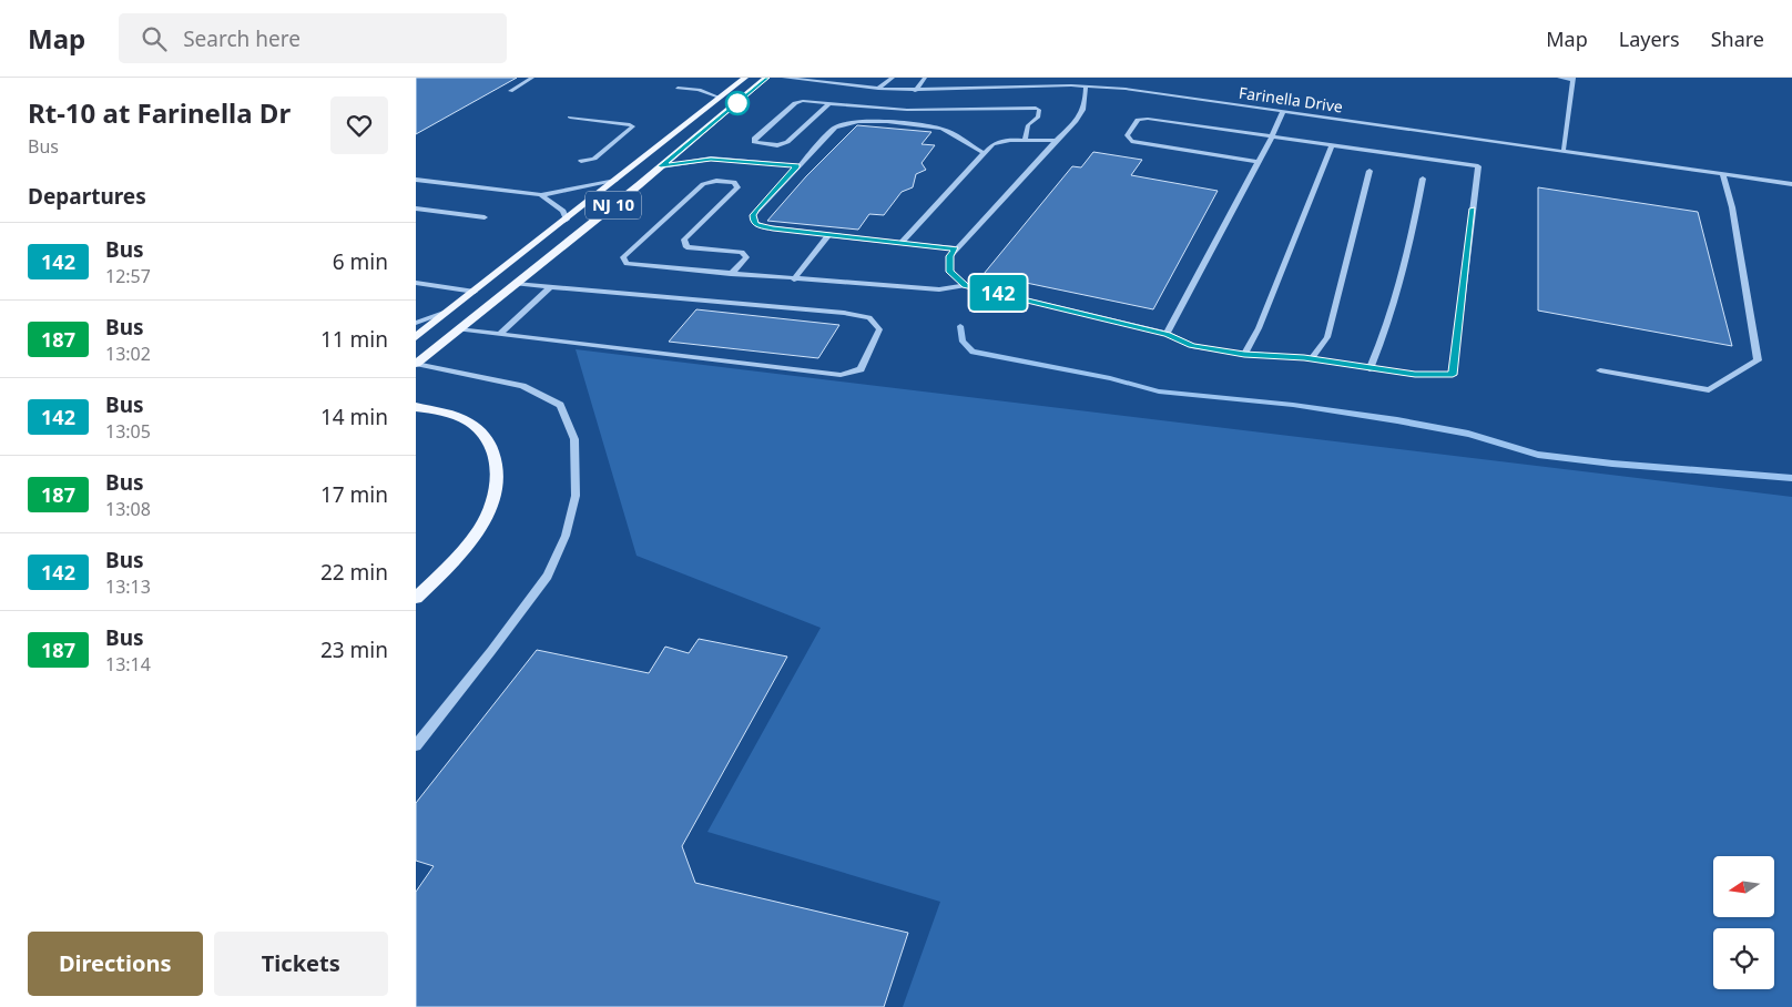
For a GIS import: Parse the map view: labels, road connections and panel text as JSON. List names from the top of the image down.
{
  "streets": {
    "main road": ["NJ 10"],
    "street": ["Farinella Drive"]
  },
  "lines": ["bus line 142"],
  "north": "left",
  "page": {
    "header": "Map",
    "search": "Search here",
    "nav": ["Map", "Layers", "Share"],
    "heading": [
      ["Rt-10 at Farinella Dr", "Bus"],
      "Departures"
    ],
    "on_map": "142",
    "list": [
      {
        "mark": "142",
        "name": "Bus",
        "note": "12:57",
        "value": "6 min"
      },
      {
        "mark": "187",
        "name": "Bus",
        "note": "13:02",
        "value": "11 min"
      },
      {
        "mark": "142",
        "name": "Bus",
        "note": "13:05",
        "value": "14 min"
      },
      {
        "mark": "187",
        "name": "Bus",
        "note": "13:08",
        "value": "17 min"
      },
      {
        "mark": "142",
        "name": "Bus",
        "note": "13:13",
        "value": "22 min"
      },
      {
        "mark": "187",
        "name": "Bus",
        "note": "13:14",
        "value": "23 min"
      }
    ],
    "buttons": ["Directions", "Tickets"]
  }
}
